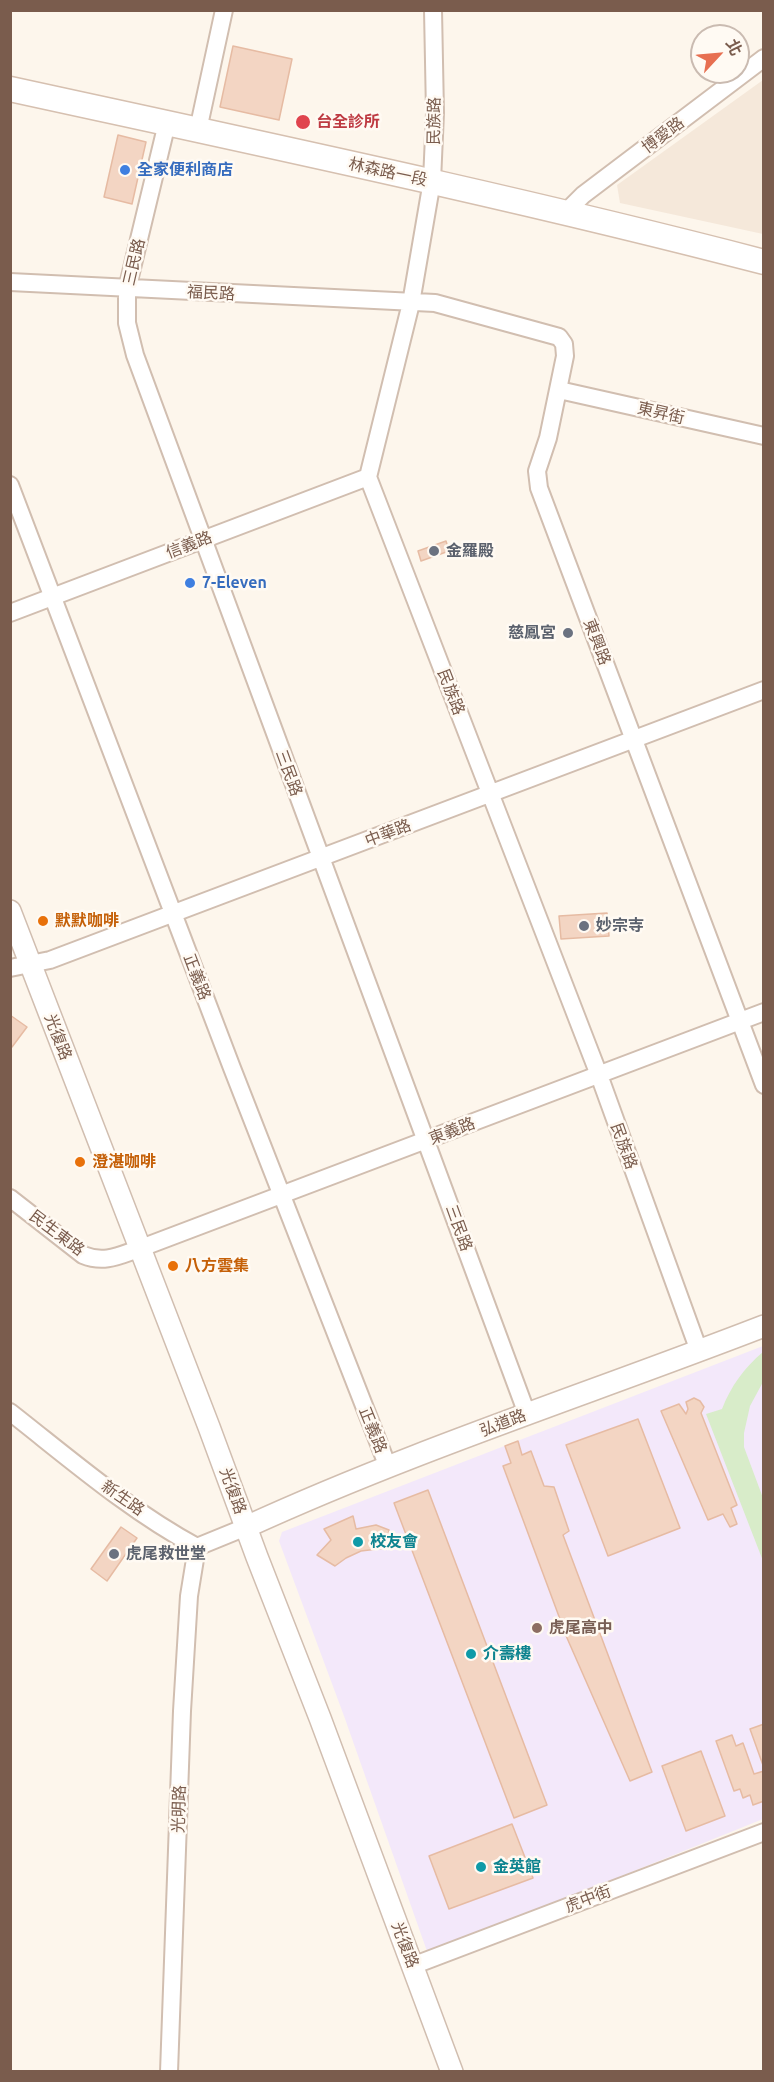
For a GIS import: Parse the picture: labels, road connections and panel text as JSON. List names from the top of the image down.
{
  "streets": {
    "main road": ["林森路一段"],
    "street": [
      "民族路",
      "博愛路",
      "三民路",
      "福民路",
      "東昇街",
      "信義路",
      "東興路",
      "中華路",
      "正義路",
      "光復路",
      "東義路",
      "民生東路",
      "弘道路",
      "新生路",
      "光明路",
      "虎中街"
    ]
  },
  "crossings": [
    ["民族路", "林森路一段"],
    ["民族路", "福民路"],
    ["民族路", "信義路"],
    ["民族路", "東興路"],
    ["民族路", "中華路"],
    ["民族路", "東義路"],
    ["民族路", "弘道路"],
    ["博愛路", "林森路一段"],
    ["林森路一段", "三民路"],
    ["三民路", "福民路"],
    ["三民路", "信義路"],
    ["三民路", "中華路"],
    ["三民路", "東義路"],
    ["三民路", "弘道路"],
    ["福民路", "東興路"],
    ["東昇街", "東興路"],
    ["信義路", "正義路"],
    ["東興路", "中華路"],
    ["東興路", "東義路"],
    ["中華路", "正義路"],
    ["中華路", "光復路"],
    ["正義路", "東義路"],
    ["正義路", "弘道路"],
    ["光復路", "東義路"],
    ["光復路", "民生東路"],
    ["光復路", "弘道路"],
    ["光復路", "虎中街"],
    ["東義路", "民生東路"],
    ["新生路", "光明路"]
  ],
  "places": [
    "台全診所",
    "全家便利商店",
    "金羅殿",
    "7-Eleven",
    "慈鳳宮",
    "默默咖啡",
    "妙宗寺",
    "澄湛咖啡",
    "八方雲集",
    "校友會",
    "虎尾救世堂",
    "虎尾高中",
    "介壽樓",
    "金英館"
  ],
  "north": "top right"
}
